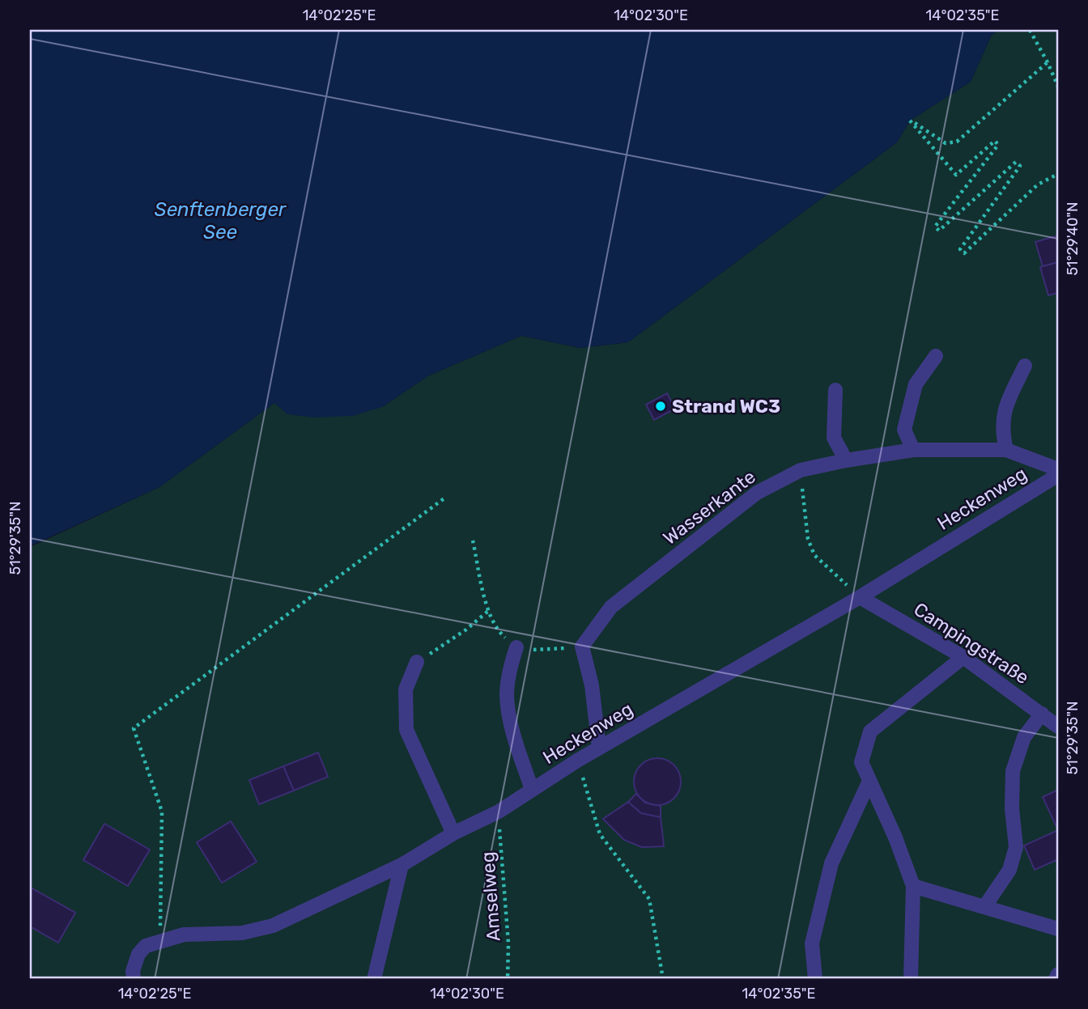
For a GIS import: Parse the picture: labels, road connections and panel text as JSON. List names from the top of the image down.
{
  "streets": {
    "street": ["Heckenweg", "Wasserkante", "Campingstraße"],
    "path": ["Amselweg"]
  },
  "crossings": [
    ["Heckenweg", "Wasserkante"],
    ["Heckenweg", "Campingstraße"],
    ["Heckenweg", "Amselweg"]
  ],
  "water": ["Senftenberger See"],
  "places": ["Strand WC3"],
  "coordinates": [
    "14°02'25\"E",
    "14°02'30\"E",
    "14°02'35\"E",
    "51°29'40\"N",
    "51°29'35\"N"
  ]
}
